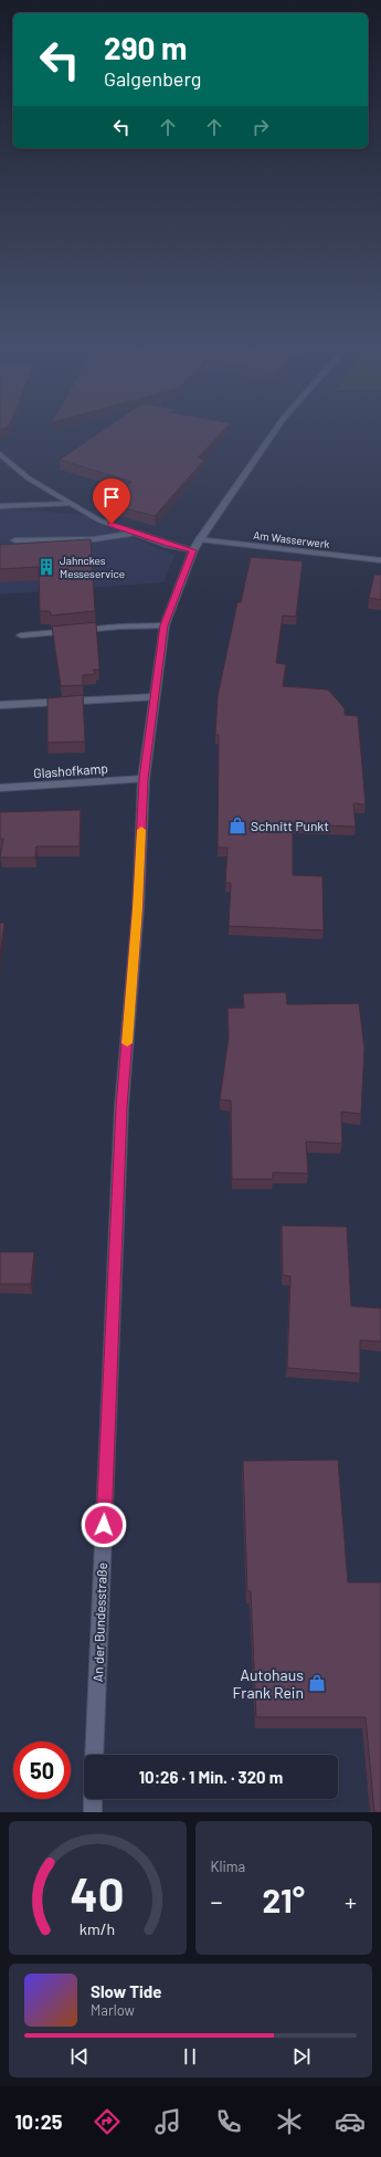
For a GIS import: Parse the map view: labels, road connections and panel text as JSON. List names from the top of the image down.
{
  "streets": {
    "main road": ["Am Wasserwerk", "Glashofkamp", "An der Bundesstraße"]
  },
  "crossings": [
    ["Am Wasserwerk", "An der Bundesstraße"],
    ["Glashofkamp", "An der Bundesstraße"]
  ],
  "places": {
    "building": ["Jahnckes Messeservice"],
    "shop": ["Schnitt Punkt", "Autohaus Frank Rein"]
  },
  "page": {
    "turn": ["290 m", "Galgenberg"],
    "limit": "50",
    "trip": "10:26 · 1 Min. · 320 m",
    "tile": "Klima",
    "heat": ["−", "21°", "+"],
    "song": ["Slow Tide", "Marlow"],
    "tabs": "10:25",
    "gauge": ["40", "km/h"]
  }
}
